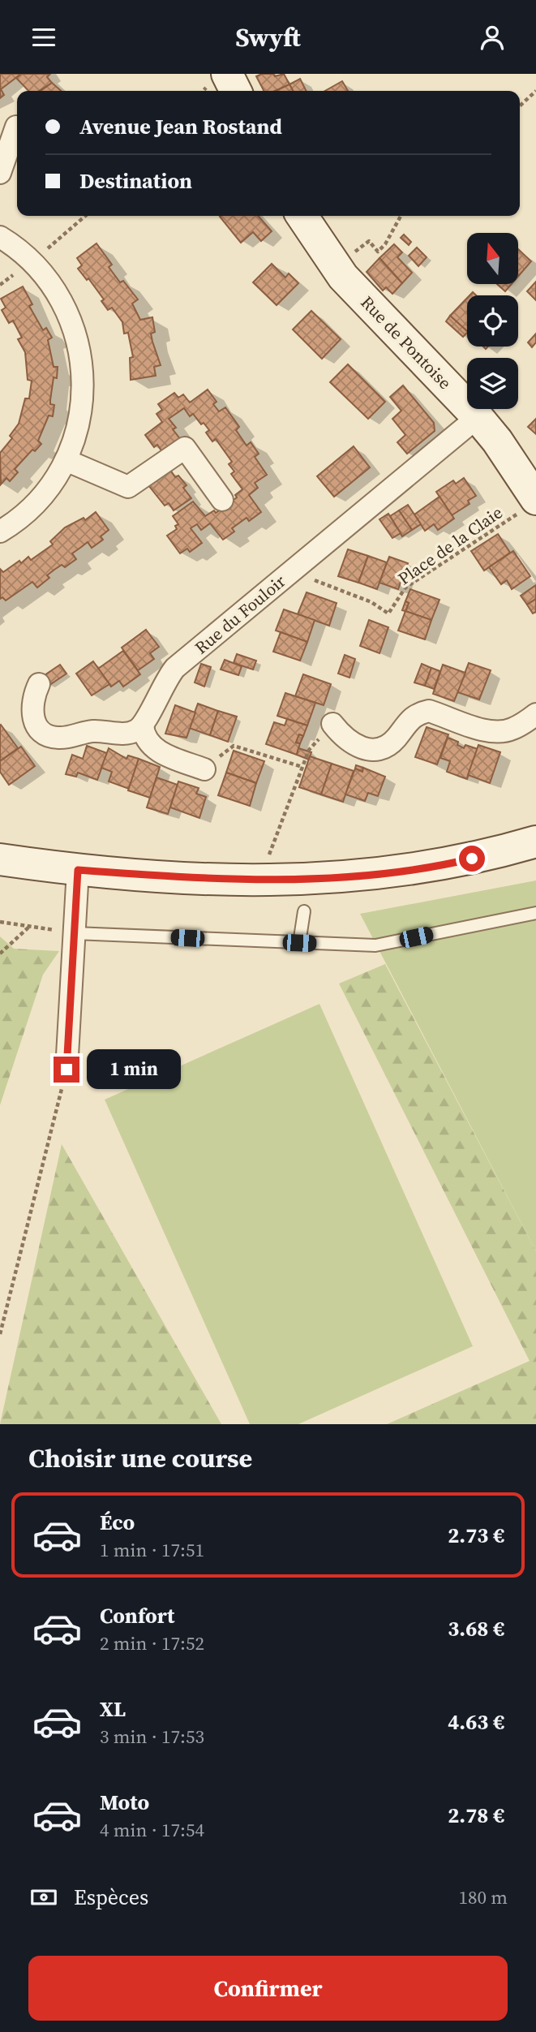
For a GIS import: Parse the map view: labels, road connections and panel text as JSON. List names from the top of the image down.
{
  "streets": {
    "street": ["Rue de Pontoise", "Rue du Fouloir"],
    "path": ["Place de la Claie"]
  },
  "crossings": [
    ["Rue de Pontoise", "Place de la Claie"],
    ["Rue de Pontoise", "Rue du Fouloir"],
    ["Place de la Claie", "Rue du Fouloir"]
  ],
  "north": "top",
  "page": {
    "header": "Swyft",
    "banner": ["Avenue Jean Rostand", "Destination"],
    "bubble": "1 min",
    "heading": "Choisir une course",
    "list": [
      {
        "name": "Éco",
        "note": "1 min · 17:51",
        "value": "2.73 €"
      },
      {
        "name": "Confort",
        "note": "2 min · 17:52",
        "value": "3.68 €"
      },
      {
        "name": "XL",
        "note": "3 min · 17:53",
        "value": "4.63 €"
      },
      {
        "name": "Moto",
        "note": "4 min · 17:54",
        "value": "2.78 €"
      }
    ],
    "pay": ["Espèces", "180 m"],
    "buttons": "Confirmer"
  }
}
